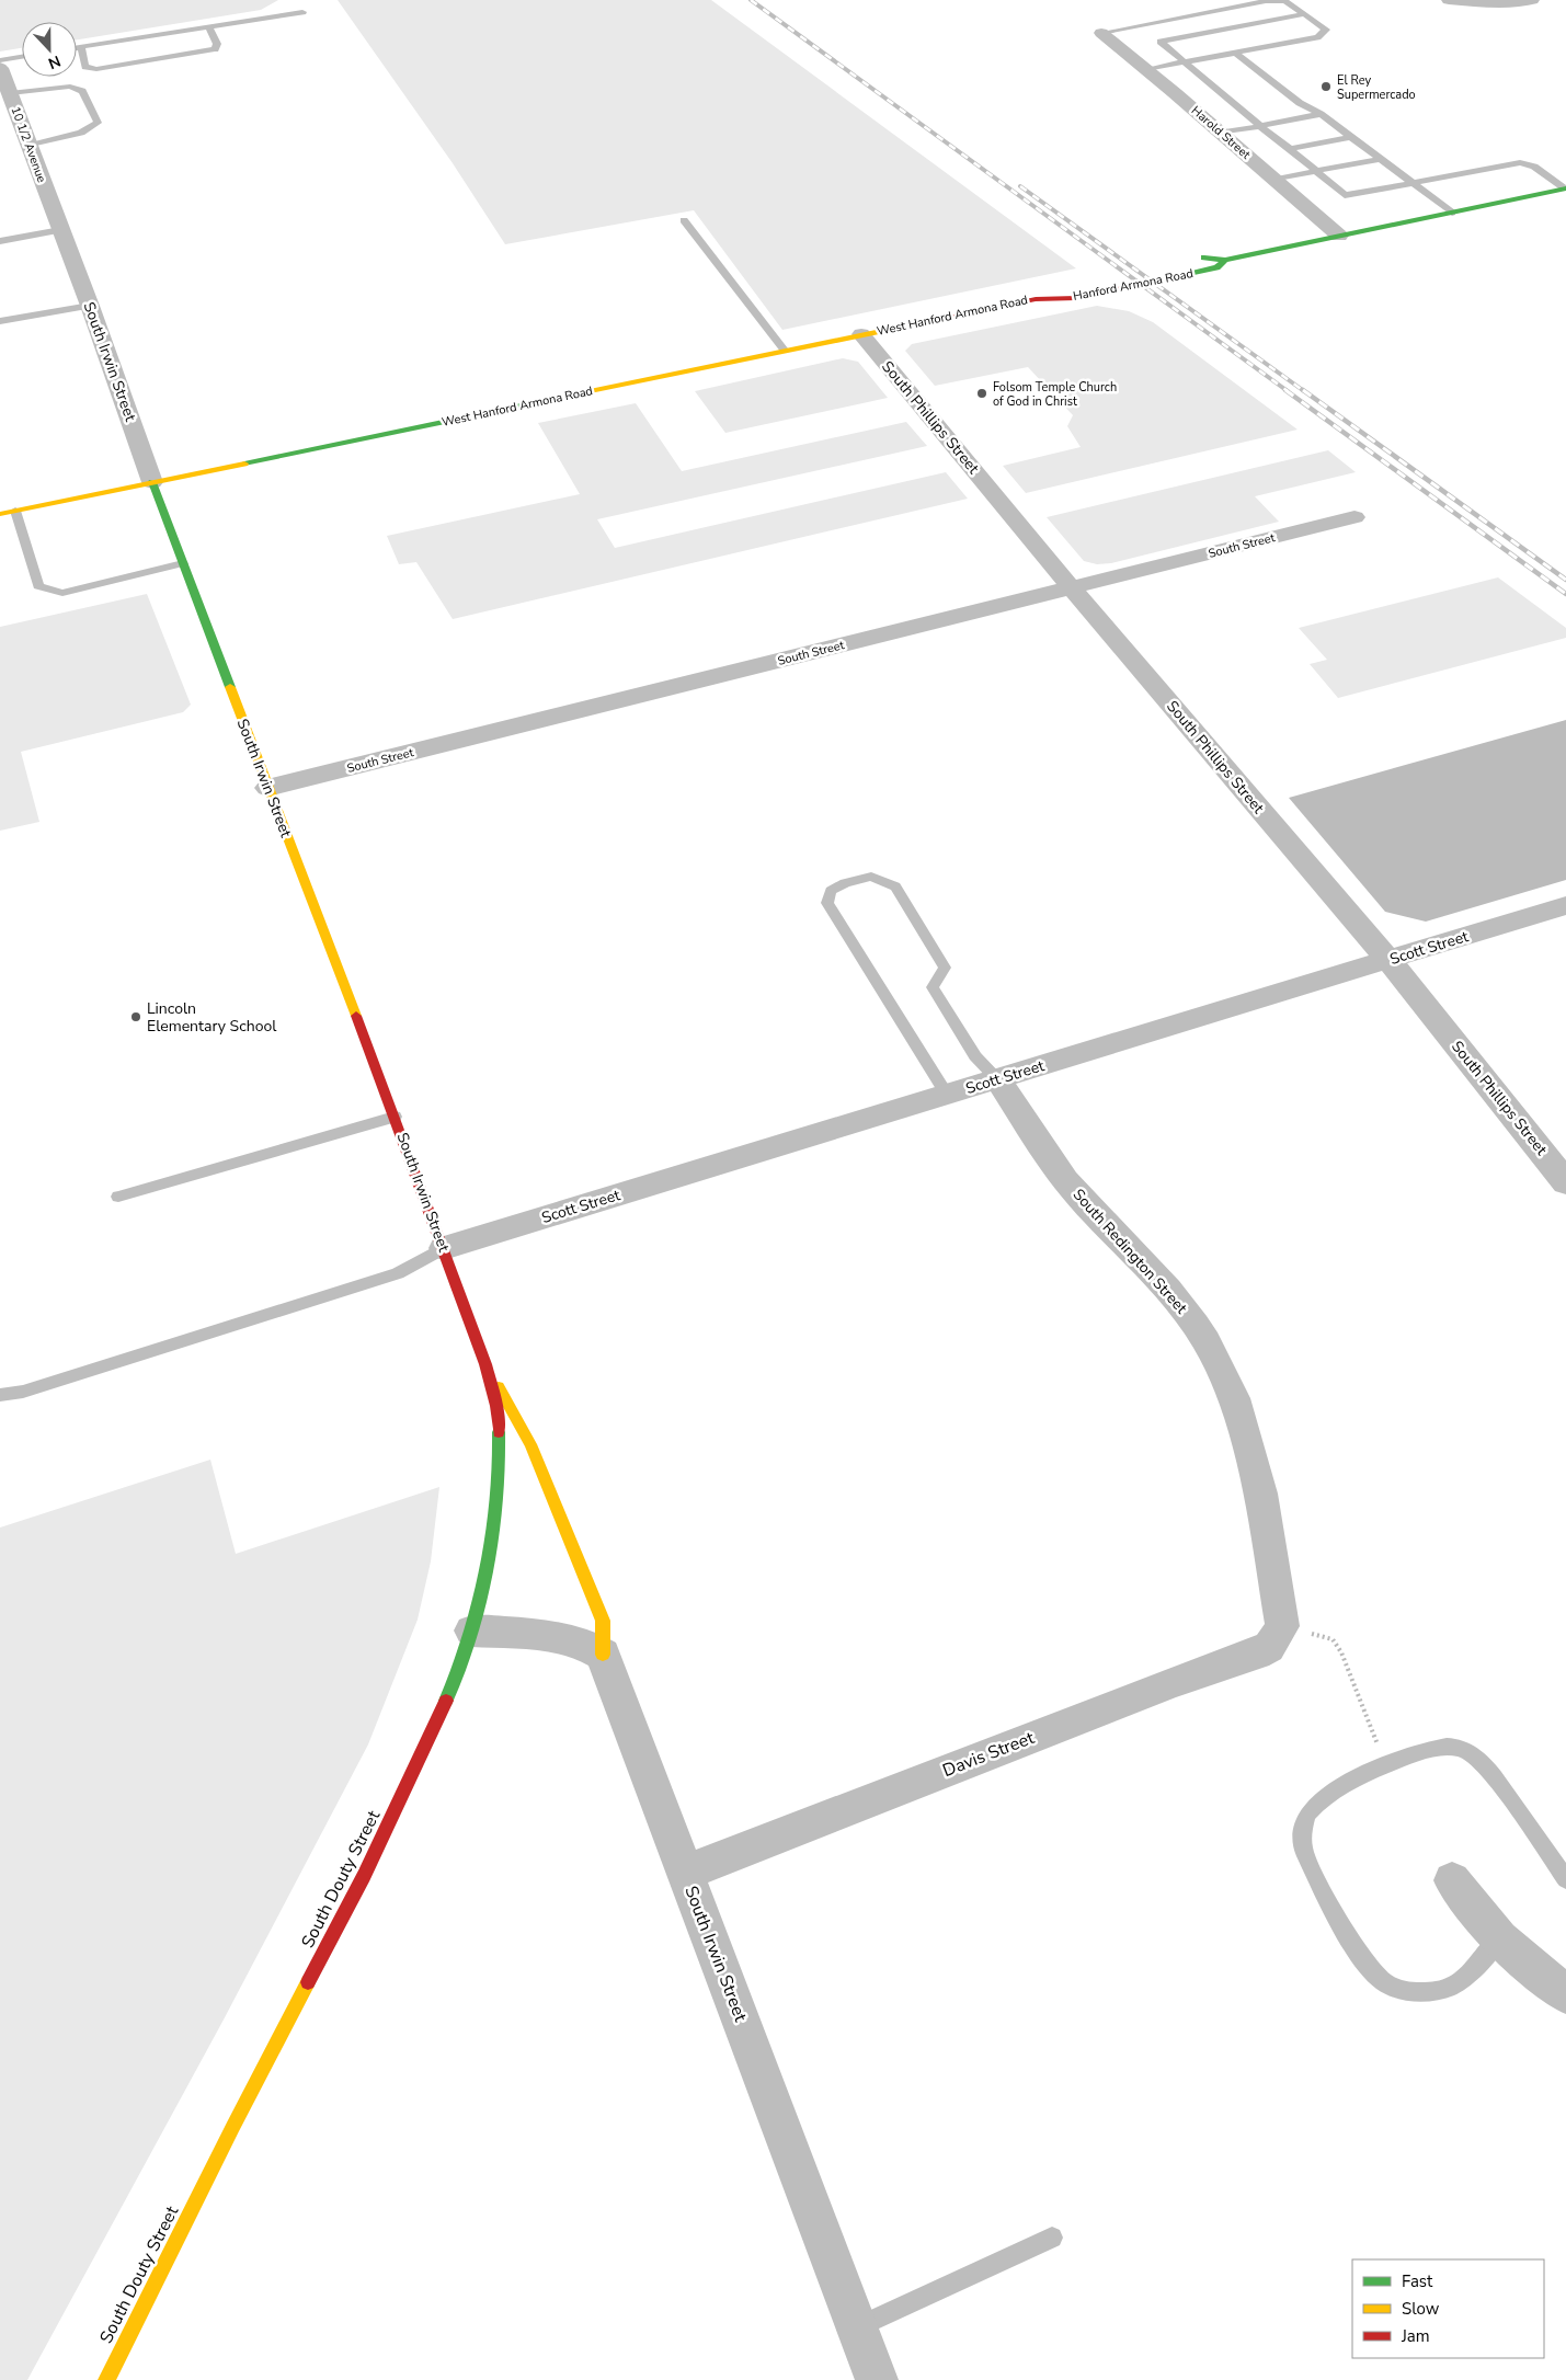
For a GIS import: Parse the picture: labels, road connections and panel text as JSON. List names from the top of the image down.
{
  "streets": {
    "street": [
      "Harold Street",
      "10 1/2 Avenue",
      "Hanford Armona Road",
      "West Hanford Armona Road",
      "South Irwin Street",
      "South Phillips Street",
      "South Street",
      "Scott Street",
      "South Redington Street",
      "Davis Street",
      "South Douty Street"
    ]
  },
  "crossings": [
    ["Harold Street", "Hanford Armona Road"],
    ["10 1/2 Avenue", "South Irwin Street"],
    ["Hanford Armona Road", "West Hanford Armona Road"],
    ["West Hanford Armona Road", "South Irwin Street"],
    ["West Hanford Armona Road", "South Phillips Street"],
    ["South Irwin Street", "South Street"],
    ["South Irwin Street", "Scott Street"],
    ["South Irwin Street", "Davis Street"],
    ["South Irwin Street", "South Douty Street"],
    ["South Phillips Street", "South Street"],
    ["South Phillips Street", "Scott Street"],
    ["Scott Street", "South Redington Street"],
    ["South Redington Street", "Davis Street"]
  ],
  "places": ["El Rey Supermercado", "Folsom Temple Church of God in Christ", "Lincoln Elementary School"],
  "legend": ["Fast", "Slow", "Jam"],
  "north": "bottom"
}
